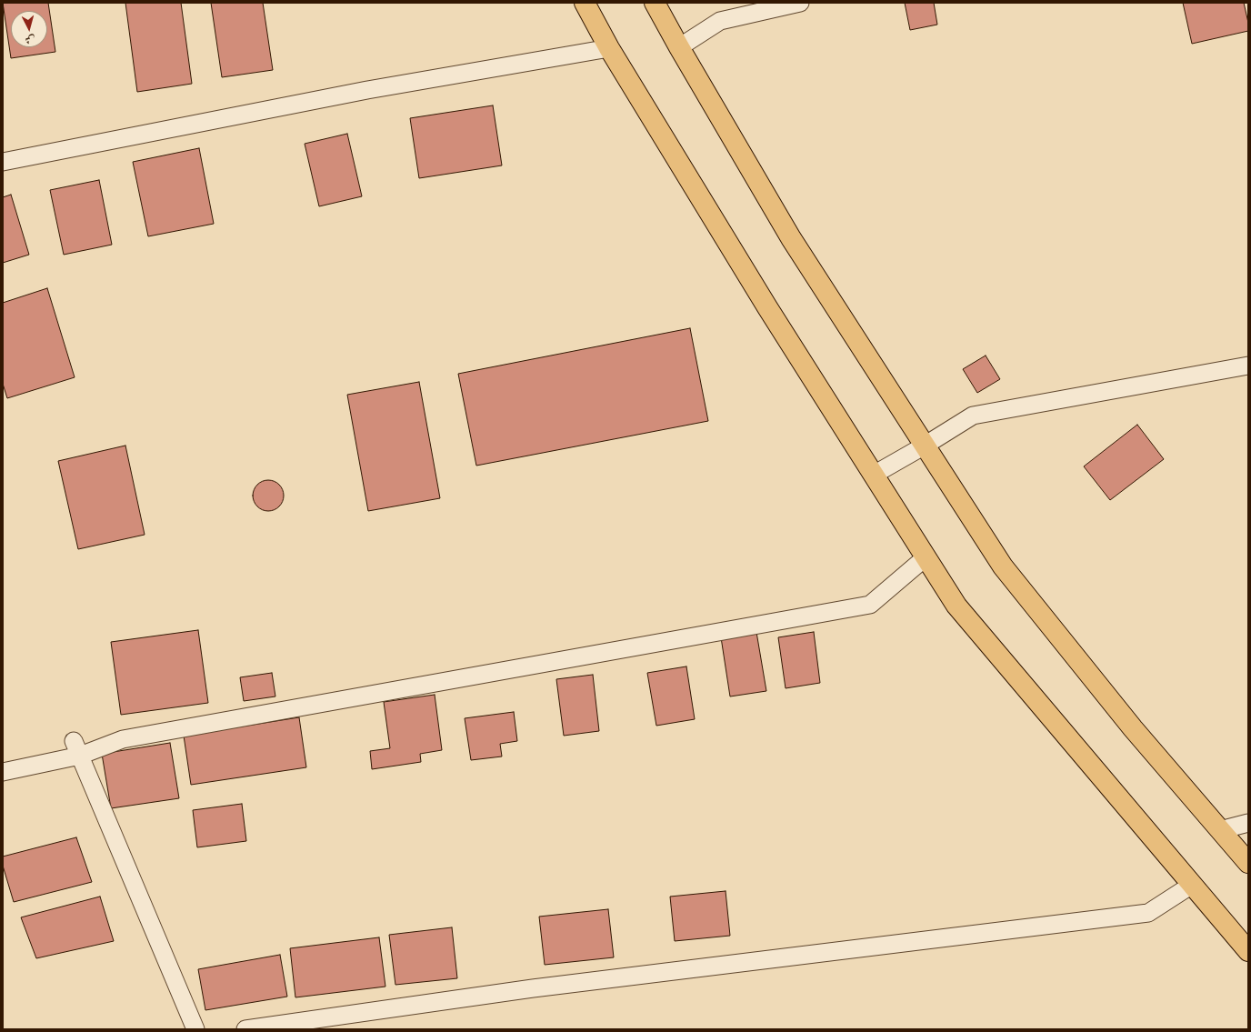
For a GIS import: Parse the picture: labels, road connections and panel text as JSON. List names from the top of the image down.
{
  "north": "bottom"
}
